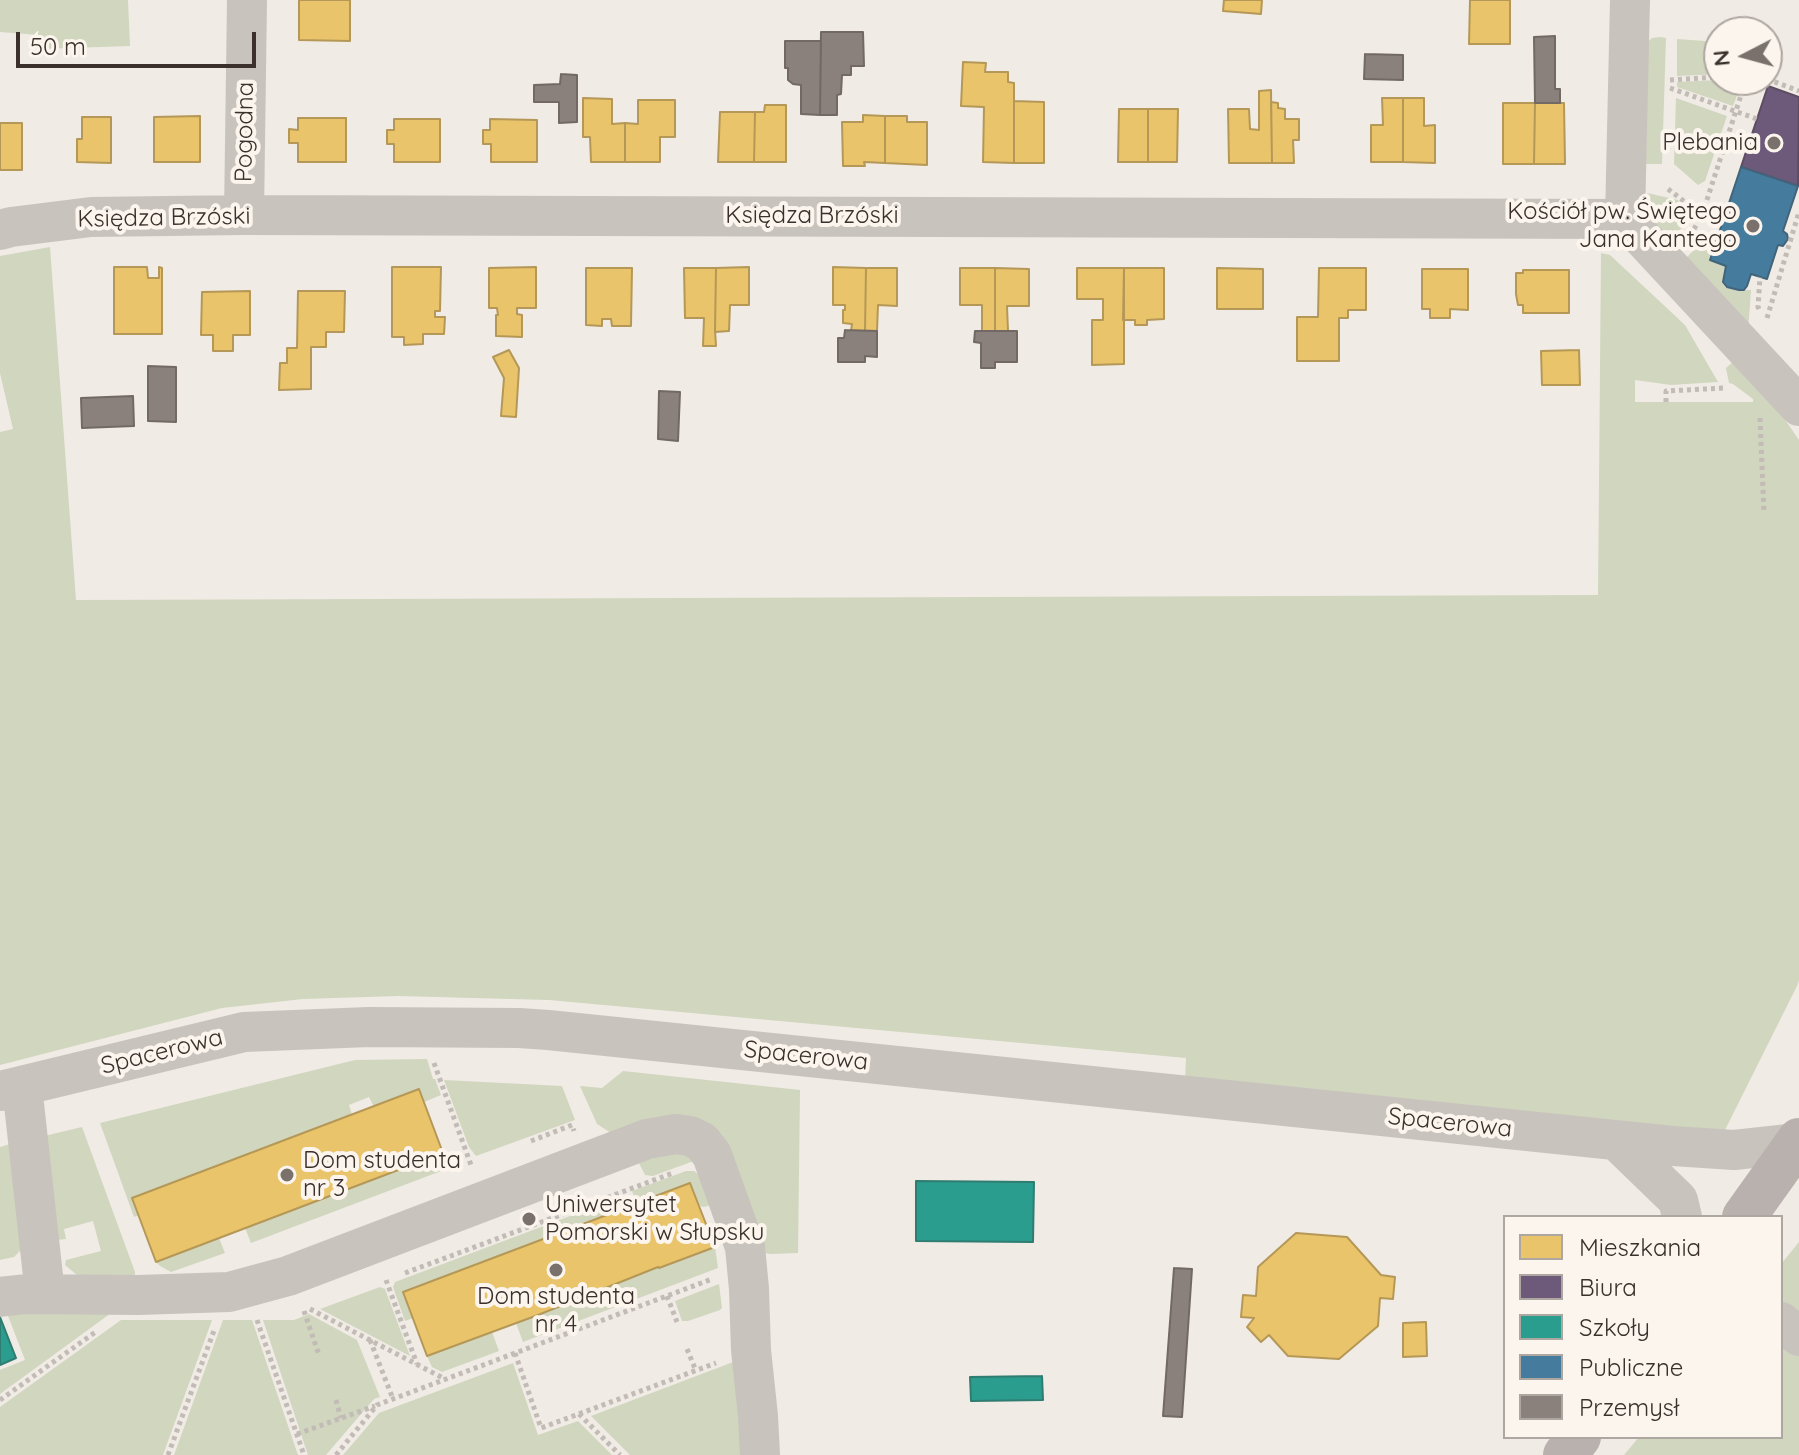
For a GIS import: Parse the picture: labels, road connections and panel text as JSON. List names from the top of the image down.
{
  "streets": {
    "street": ["Pogodna", "Księdza Brzóski", "Spacerowa"]
  },
  "crossings": [
    ["Pogodna", "Księdza Brzóski"]
  ],
  "places": [
    "Plebania",
    "Kościół pw. Świętego Jana Kantego",
    "Dom studenta nr 3",
    "Uniwersytet Pomorski w Słupsku",
    "Dom studenta nr 4"
  ],
  "legend": [
    "Mieszkania",
    "Biura",
    "Szkoły",
    "Publiczne",
    "Przemysł"
  ],
  "scale_bar": "50 m",
  "north": "left"
}
